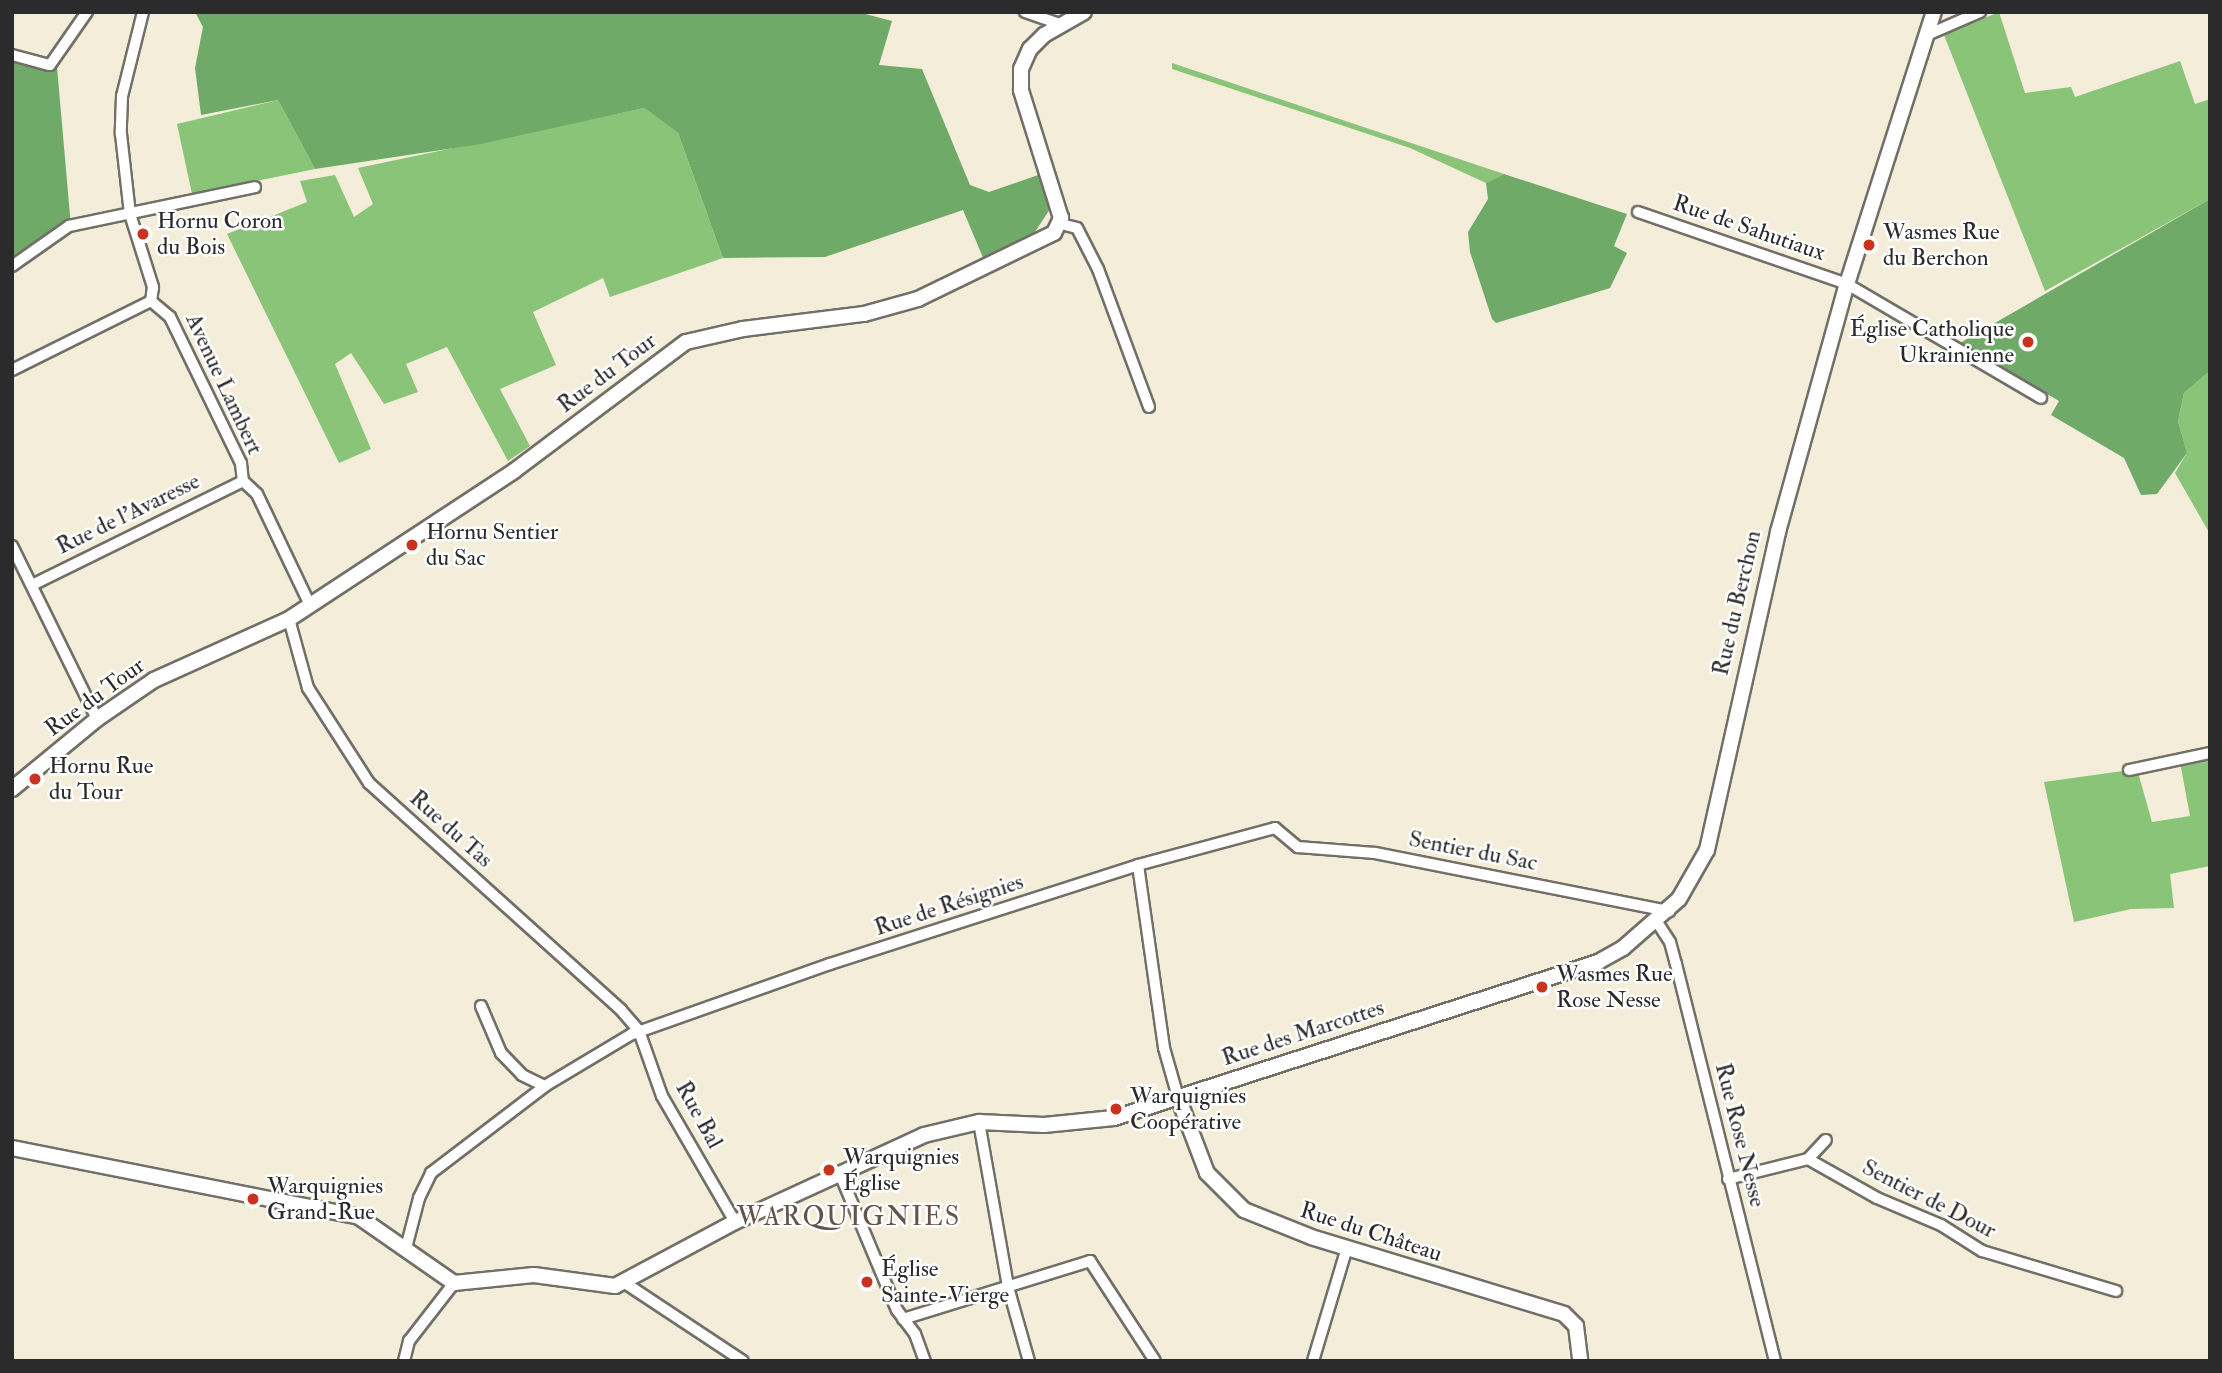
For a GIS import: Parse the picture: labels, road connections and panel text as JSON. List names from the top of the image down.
{
  "streets": {
    "street": [
      "Rue de Sahutiaux",
      "Rue du Tour",
      "Avenue Lambert",
      "Rue de l'Avaresse",
      "Rue du Berchon",
      "Rue du Tas",
      "Sentier du Sac",
      "Rue de Résignies",
      "Rue des Marcottes",
      "Rue Bal",
      "Rue Rose Nesse",
      "Sentier de Dour",
      "Rue du Château"
    ]
  },
  "crossings": [
    ["Rue de Sahutiaux", "Rue du Berchon"],
    ["Rue du Tour", "Avenue Lambert"],
    ["Rue du Tour", "Rue du Tas"],
    ["Avenue Lambert", "Rue de l'Avaresse"],
    ["Rue du Berchon", "Sentier du Sac"],
    ["Rue du Berchon", "Rue des Marcottes"],
    ["Rue du Berchon", "Rue Rose Nesse"],
    ["Rue du Tas", "Rue de Résignies"],
    ["Rue du Tas", "Rue Bal"],
    ["Sentier du Sac", "Rue de Résignies"],
    ["Rue de Résignies", "Rue Bal"],
    ["Rue des Marcottes", "Rue Bal"],
    ["Rue des Marcottes", "Rue Rose Nesse"],
    ["Rue des Marcottes", "Rue du Château"]
  ],
  "districts": ["WARQUIGNIES"],
  "places": [
    "Hornu Coron du Bois",
    "Wasmes Rue du Berchon",
    "Église Catholique Ukrainienne",
    "Hornu Sentier du Sac",
    "Hornu Rue du Tour",
    "Wasmes Rue Rose Nesse",
    "Warquignies Coopérative",
    "Warquignies Église",
    "Warquignies Grand-Rue",
    "Église Sainte-Vierge"
  ]
}
